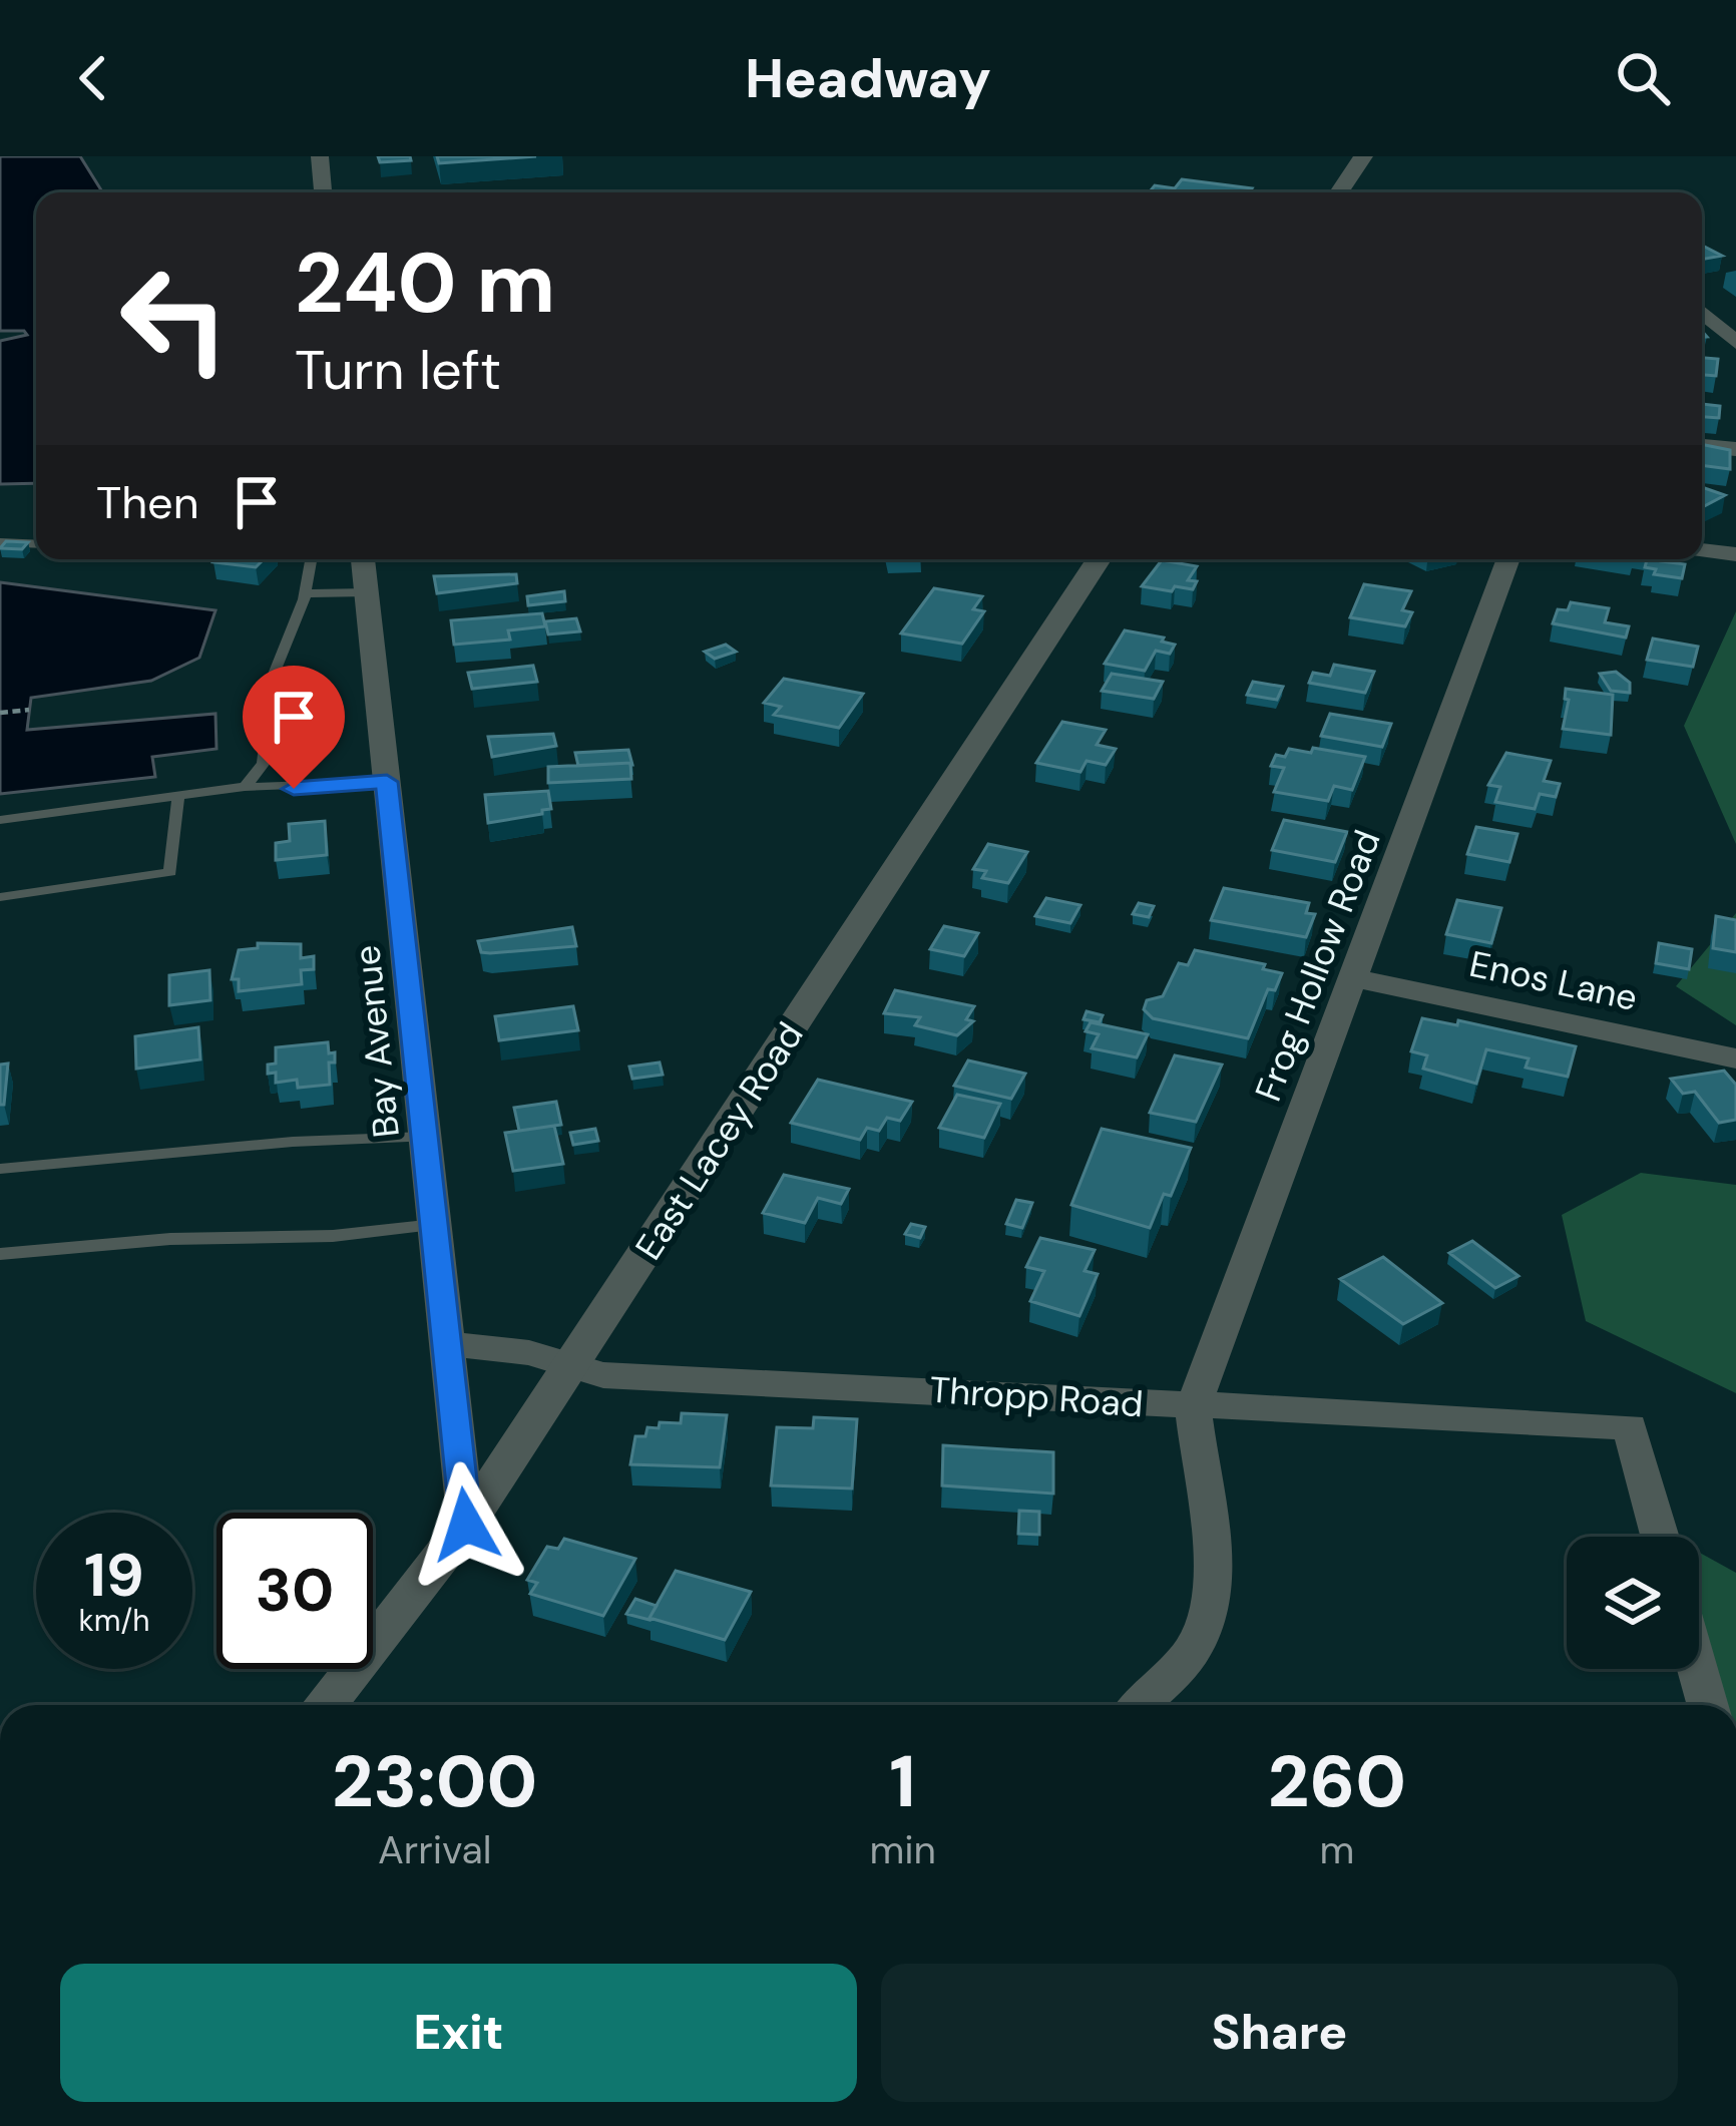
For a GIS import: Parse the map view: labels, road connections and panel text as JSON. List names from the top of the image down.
{
  "streets": {
    "street": [
      "Frog Hollow Road",
      "Enos Lane",
      "Bay Avenue",
      "East Lacey Road",
      "Thropp Road"
    ]
  },
  "crossings": [
    ["Frog Hollow Road", "Enos Lane"],
    ["Frog Hollow Road", "Thropp Road"],
    ["Bay Avenue", "East Lacey Road"],
    ["Bay Avenue", "Thropp Road"],
    ["East Lacey Road", "Thropp Road"]
  ],
  "page": {
    "header": "Headway",
    "turn": ["240 m", "Turn left"],
    "then": "Then",
    "speed": "19 km/h",
    "limit": "30",
    "eta": [
      "23:00",
      "Arrival",
      "1",
      "min",
      "260",
      "m"
    ],
    "buttons": ["Exit", "Share"]
  }
}
